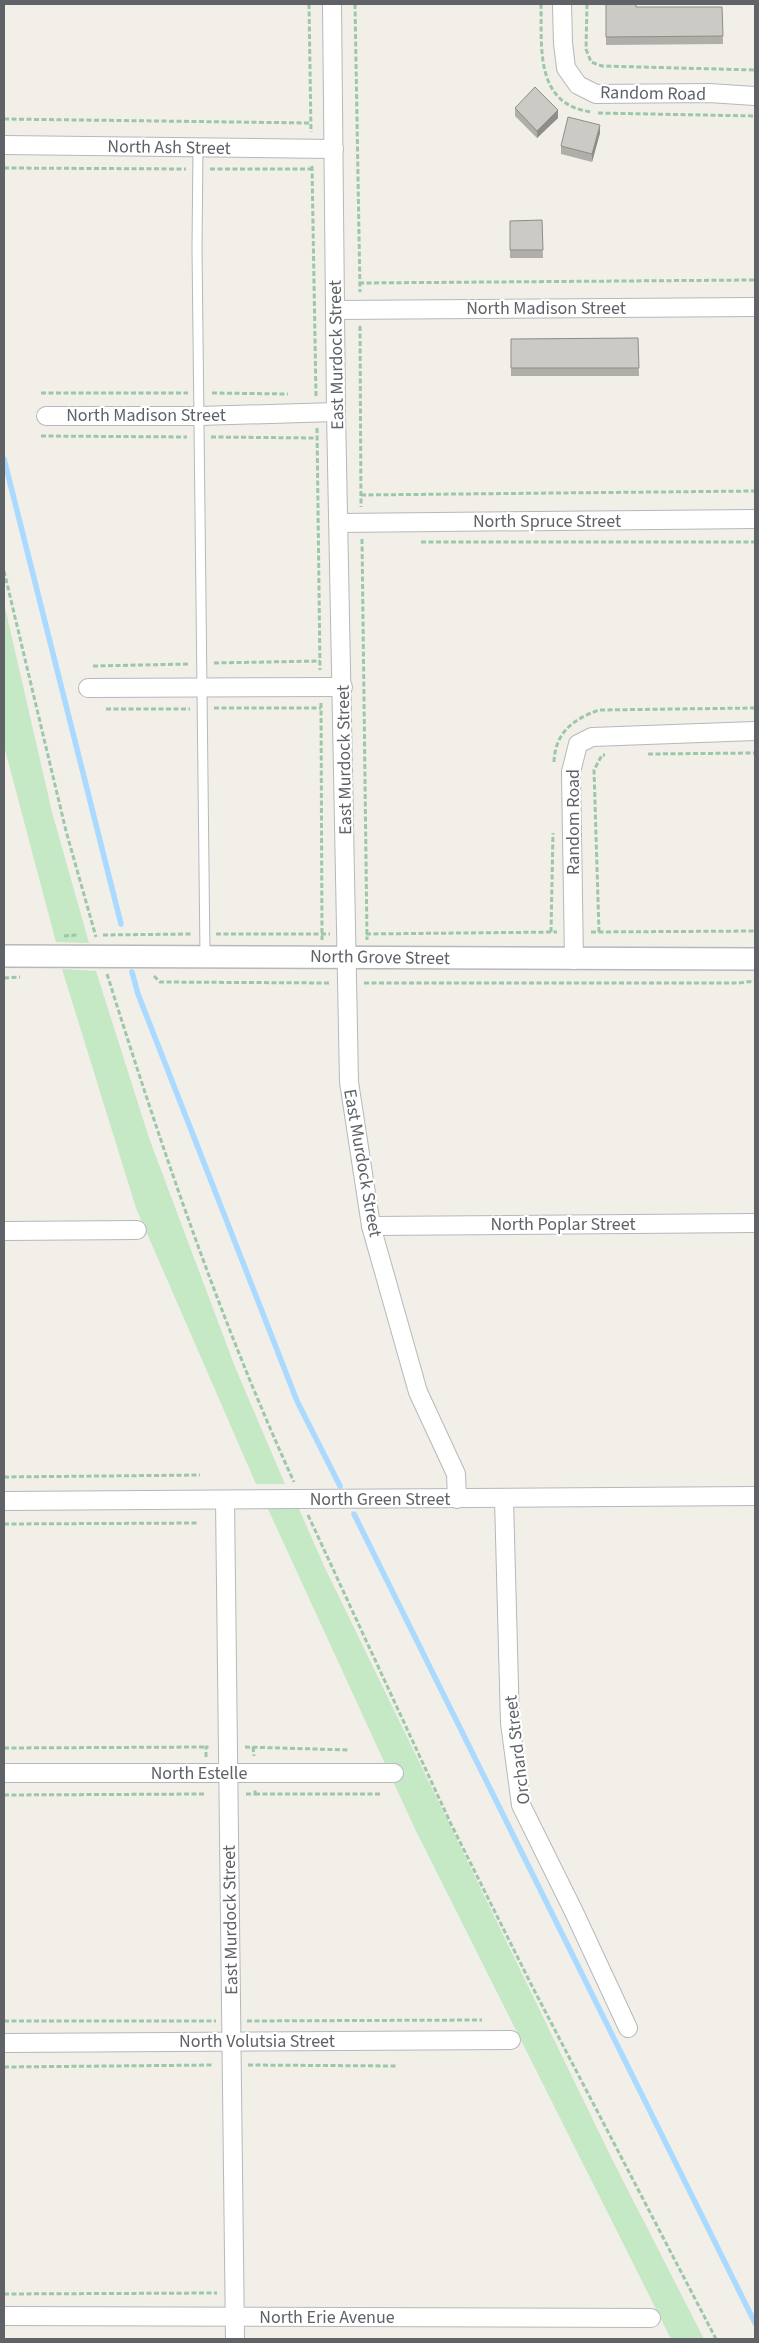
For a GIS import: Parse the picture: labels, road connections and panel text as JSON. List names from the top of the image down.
{
  "streets": {
    "street": [
      "Random Road",
      "North Ash Street",
      "North Madison Street",
      "East Murdock Street",
      "North Spruce Street",
      "North Grove Street",
      "North Poplar Street",
      "North Green Street",
      "Orchard Street",
      "North Estelle",
      "North Volutsia Street",
      "North Erie Avenue"
    ]
  },
  "crossings": [
    ["Random Road", "North Grove Street"],
    ["North Ash Street", "East Murdock Street"],
    ["North Madison Street", "East Murdock Street"],
    ["East Murdock Street", "North Spruce Street"],
    ["East Murdock Street", "North Grove Street"],
    ["East Murdock Street", "North Poplar Street"],
    ["East Murdock Street", "North Green Street"],
    ["East Murdock Street", "North Estelle"],
    ["East Murdock Street", "North Volutsia Street"],
    ["East Murdock Street", "North Erie Avenue"],
    ["North Green Street", "Orchard Street"]
  ]
}
